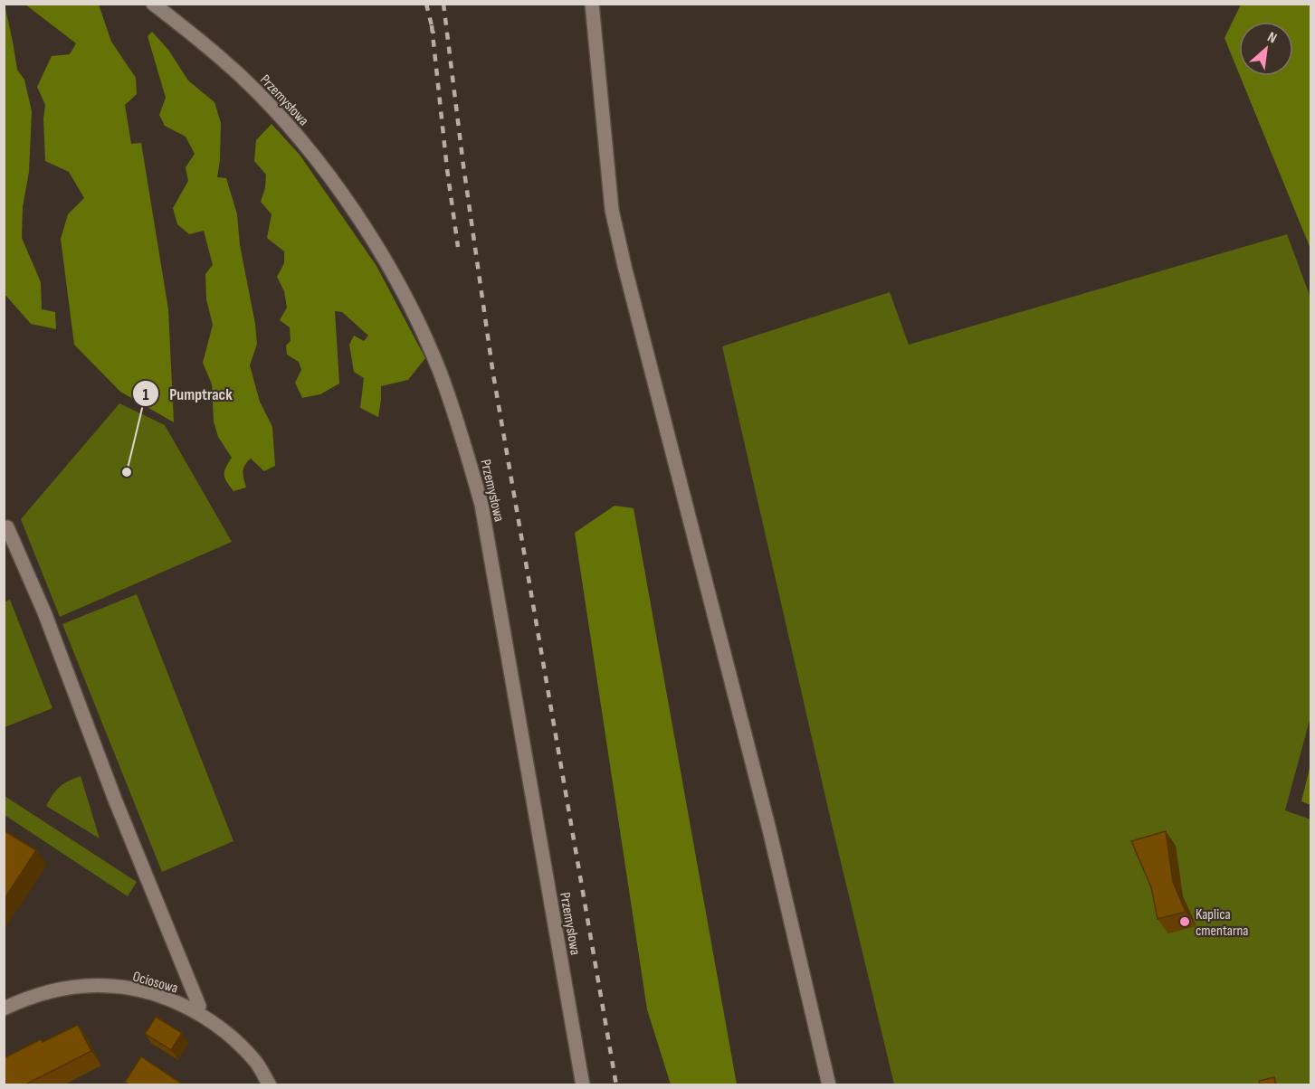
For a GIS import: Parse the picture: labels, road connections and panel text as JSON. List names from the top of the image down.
{
  "streets": {
    "street": ["Przemysłowa", "Ociosowa"]
  },
  "places": ["Pumptrack", "Kaplica cmentarna"],
  "north": "top right"
}
